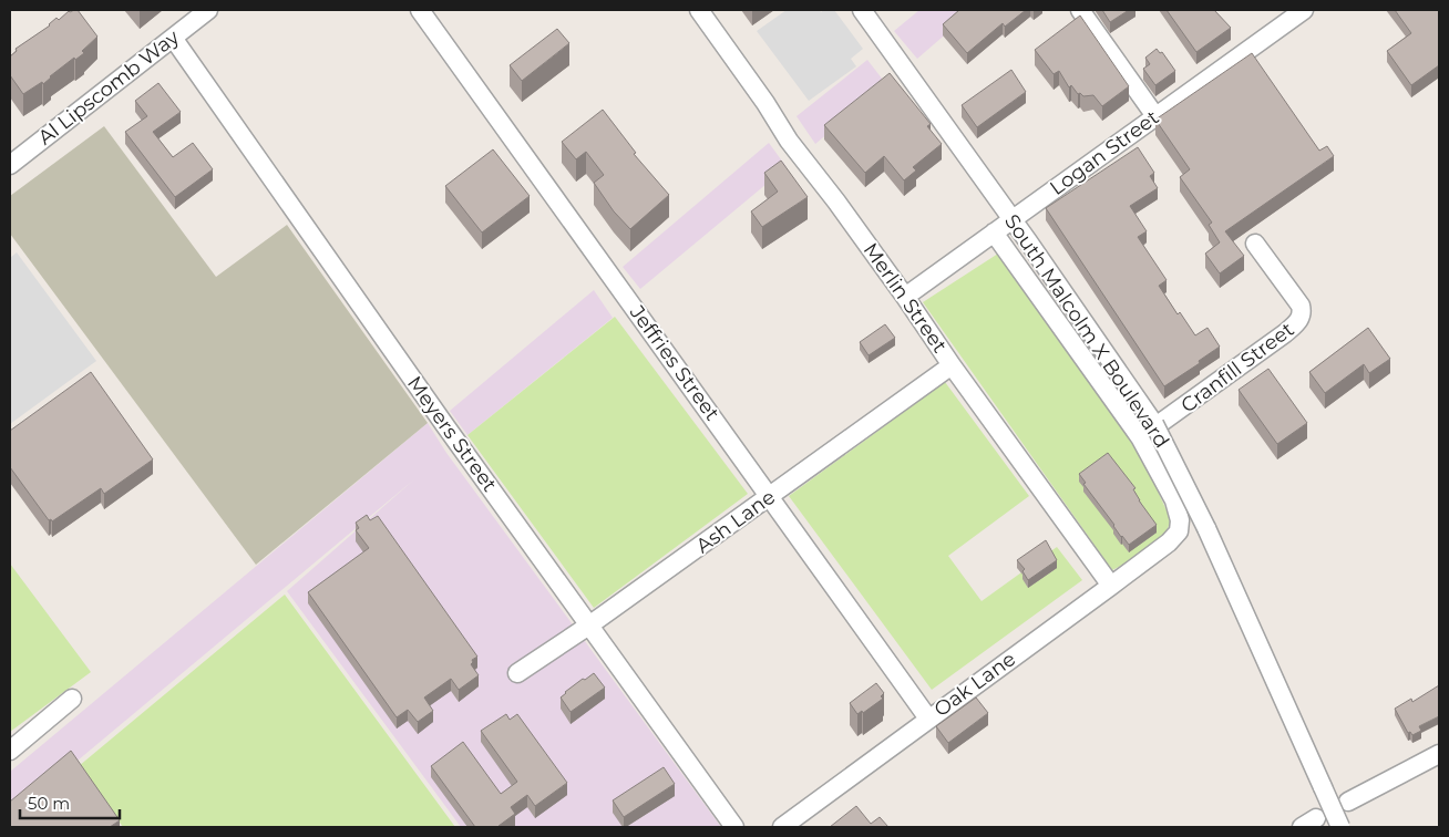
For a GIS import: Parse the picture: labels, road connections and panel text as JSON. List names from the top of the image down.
{
  "streets": {
    "street": [
      "Al Lipscomb Way",
      "Logan Street",
      "Merlin Street",
      "South Malcolm X Boulevard",
      "Jeffries Street",
      "Cranfill Street",
      "Meyers Street",
      "Ash Lane",
      "Oak Lane"
    ]
  },
  "crossings": [
    ["Al Lipscomb Way", "Meyers Street"],
    ["Logan Street", "Merlin Street"],
    ["Logan Street", "South Malcolm X Boulevard"],
    ["Merlin Street", "Ash Lane"],
    ["Merlin Street", "Oak Lane"],
    ["Jeffries Street", "Ash Lane"],
    ["Jeffries Street", "Oak Lane"],
    ["Cranfill Street", "Oak Lane"],
    ["Meyers Street", "Ash Lane"]
  ],
  "scale_bar": "50 m"
}
